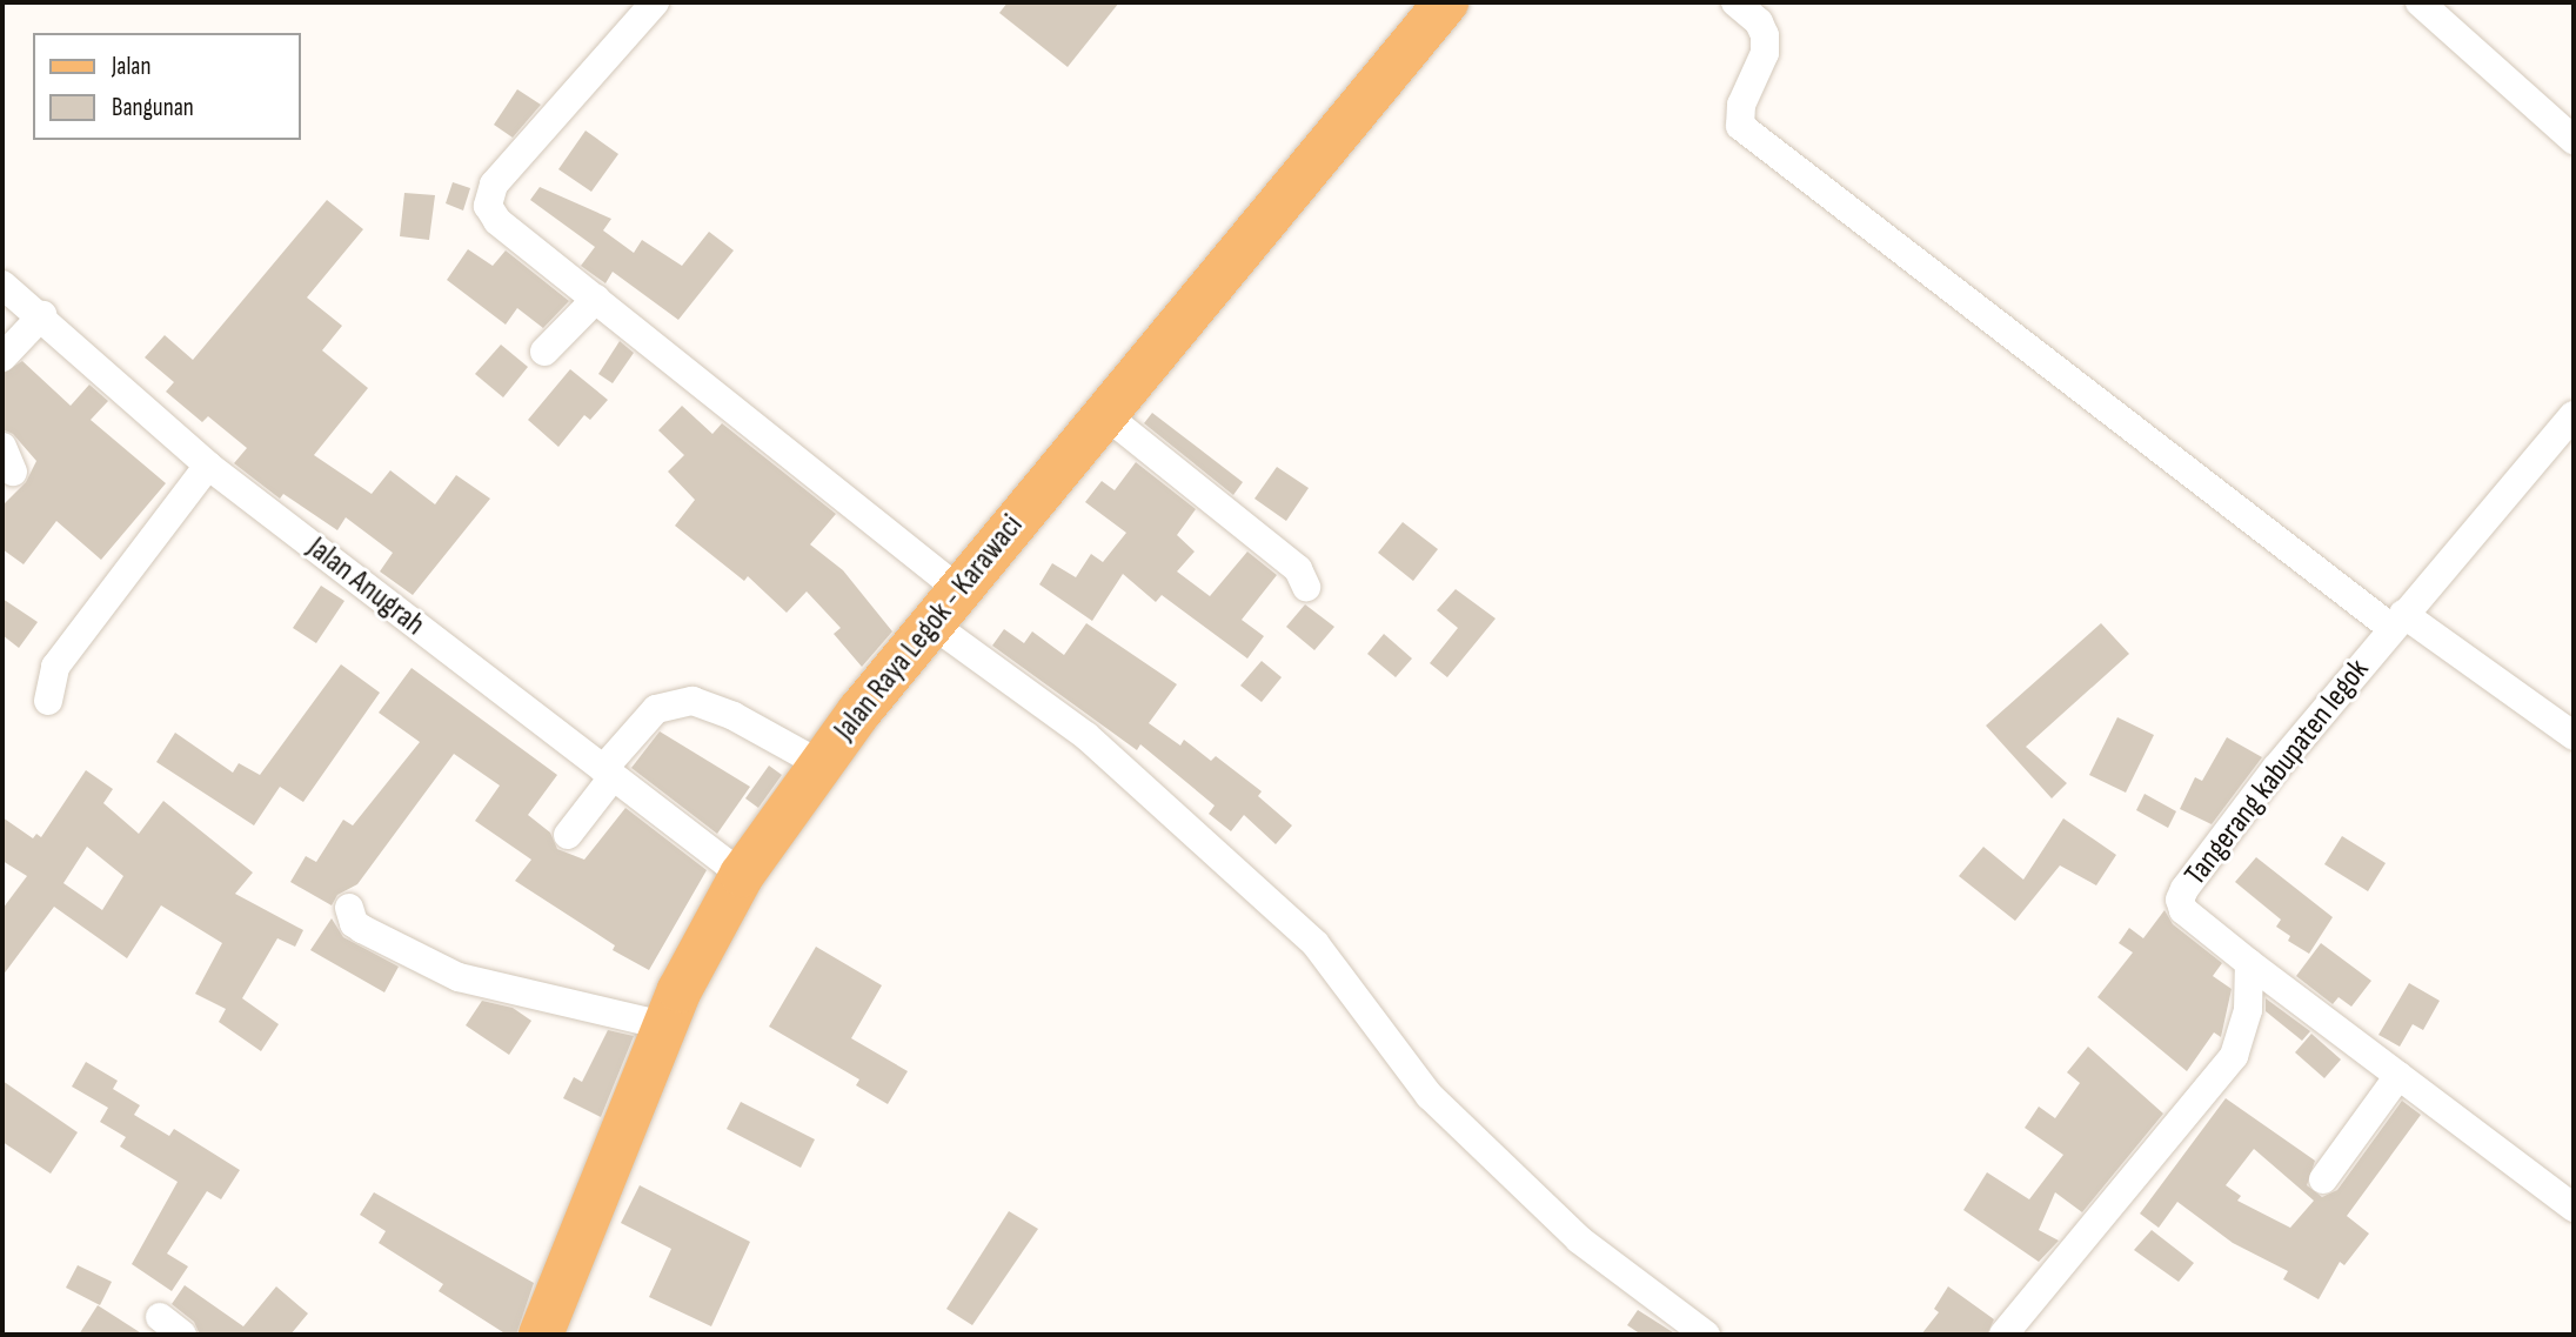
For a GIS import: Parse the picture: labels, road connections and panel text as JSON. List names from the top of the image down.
{
  "streets": {
    "main road": ["Jalan Raya Legok - Karawaci"],
    "street": ["Jalan Anugrah", "Tangerang kabupaten legok"]
  },
  "crossings": [
    ["Jalan Anugrah", "Jalan Raya Legok - Karawaci"]
  ],
  "legend": ["Jalan", "Bangunan"]
}
